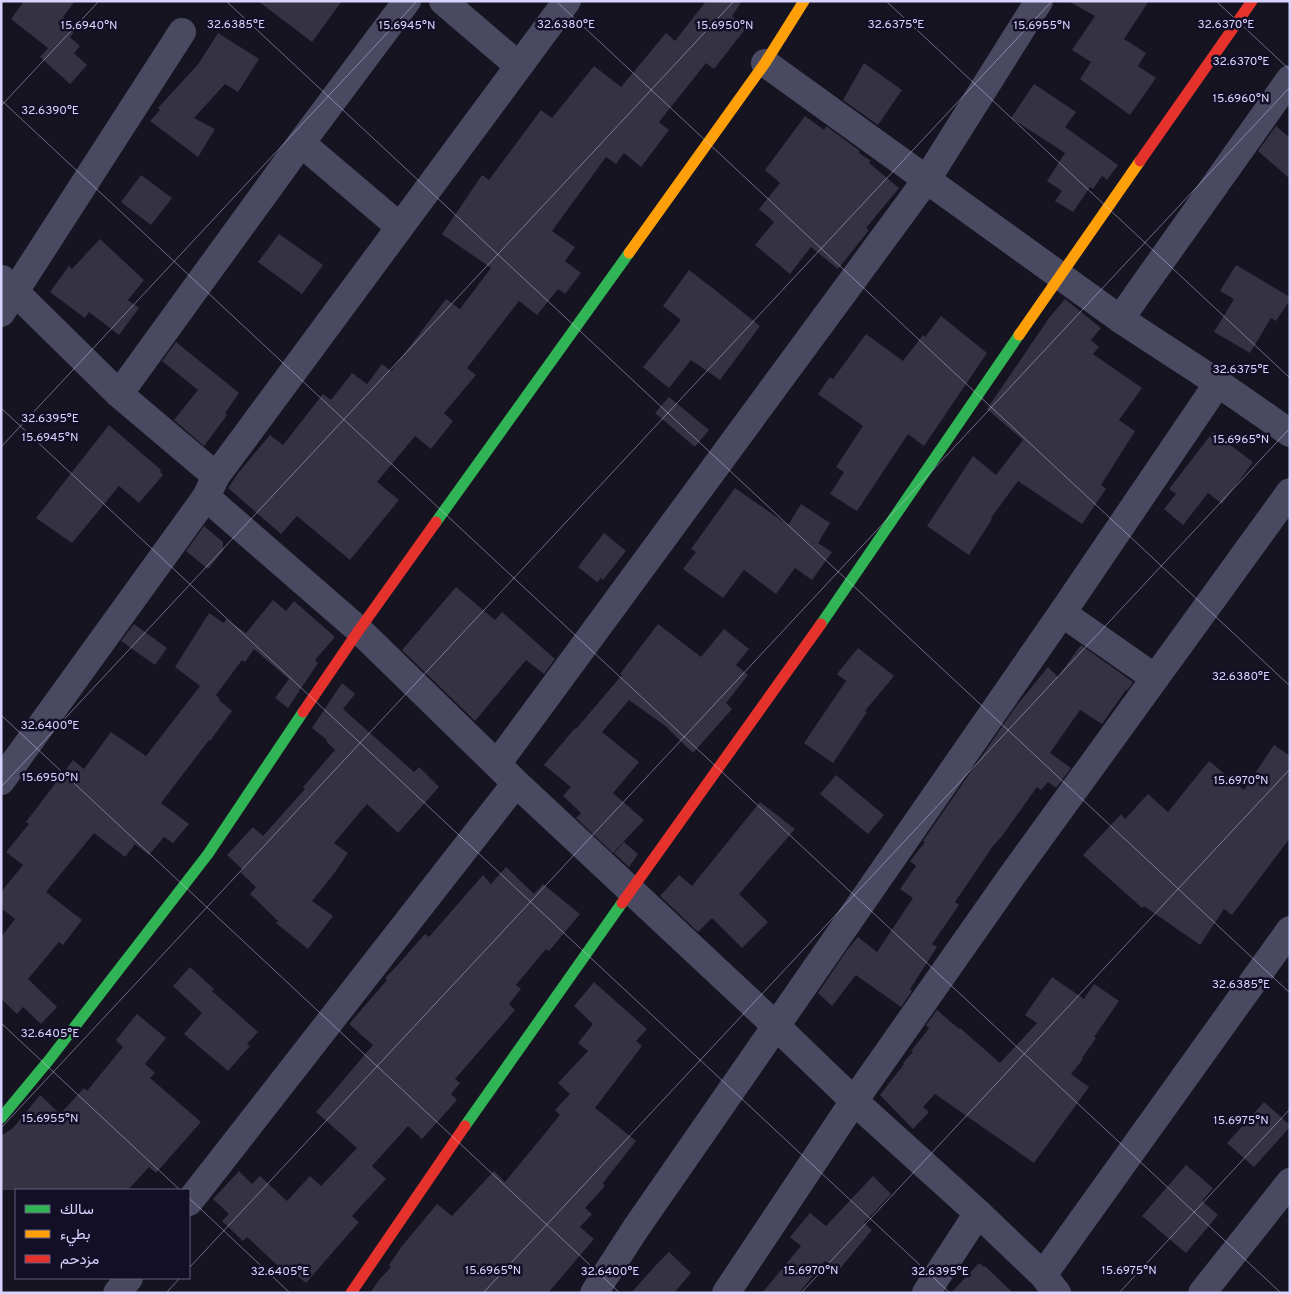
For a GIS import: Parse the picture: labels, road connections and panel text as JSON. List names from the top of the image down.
{
  "legend": ["سالك", "بطيء", "مزدحم"],
  "coordinates": [
    "32.6385°E",
    "32.6380°E",
    "32.6375°E",
    "32.6370°E",
    "15.6940°N",
    "15.6945°N",
    "15.6950°N",
    "15.6955°N",
    "15.6960°N",
    "32.6390°E",
    "32.6395°E",
    "15.6965°N",
    "32.6400°E",
    "15.6970°N",
    "32.6405°E",
    "15.6975°N"
  ]
}
